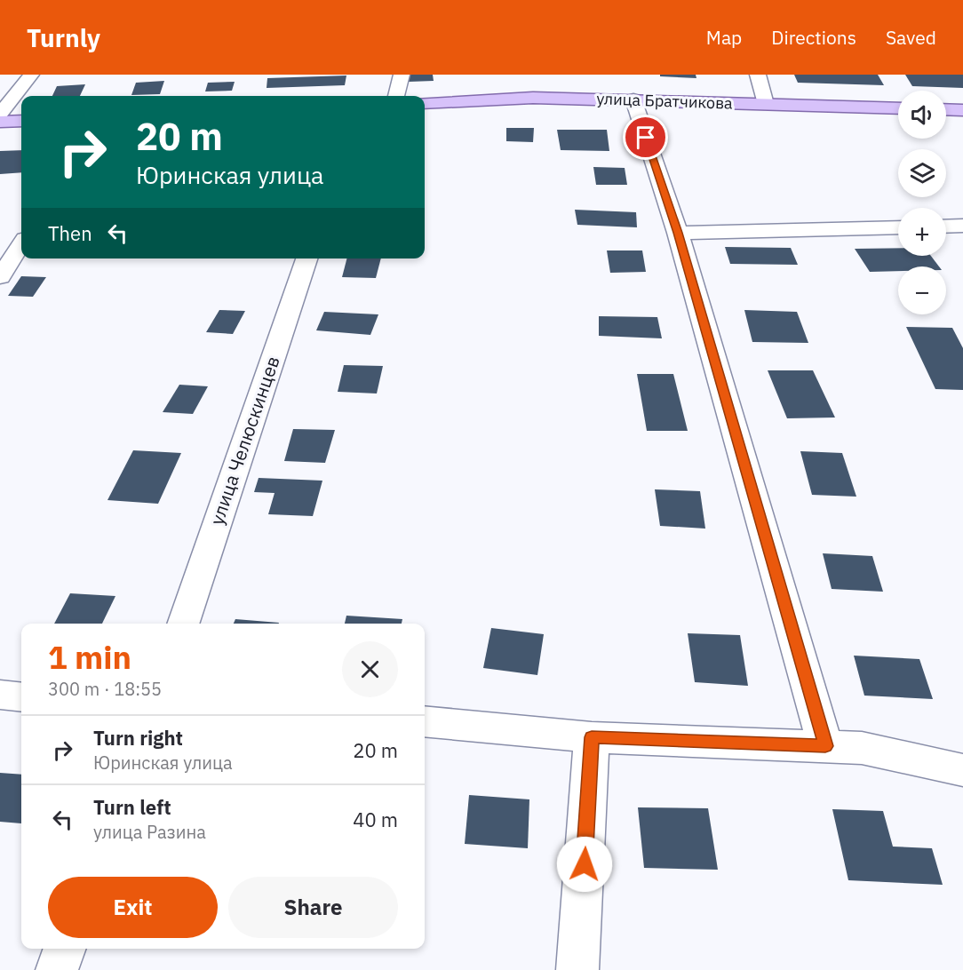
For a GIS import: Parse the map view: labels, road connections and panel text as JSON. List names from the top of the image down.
{
  "streets": {
    "main road": ["улица Братчикова"],
    "street": ["улица Челюскинцев"]
  },
  "page": {
    "header": "Turnly",
    "nav": ["Map", "Directions", "Saved"],
    "map_buttons": ["+", "−"],
    "turn": ["20 m", "Юринская улица"],
    "then": "Then",
    "heading": ["1 min", "300 m · 18:55"],
    "list": [
      {
        "name": "Turn right",
        "note": "Юринская улица",
        "value": "20 m"
      },
      {
        "name": "Turn left",
        "note": "улица Разина",
        "value": "40 m"
      }
    ],
    "buttons": ["Exit", "Share"]
  }
}
